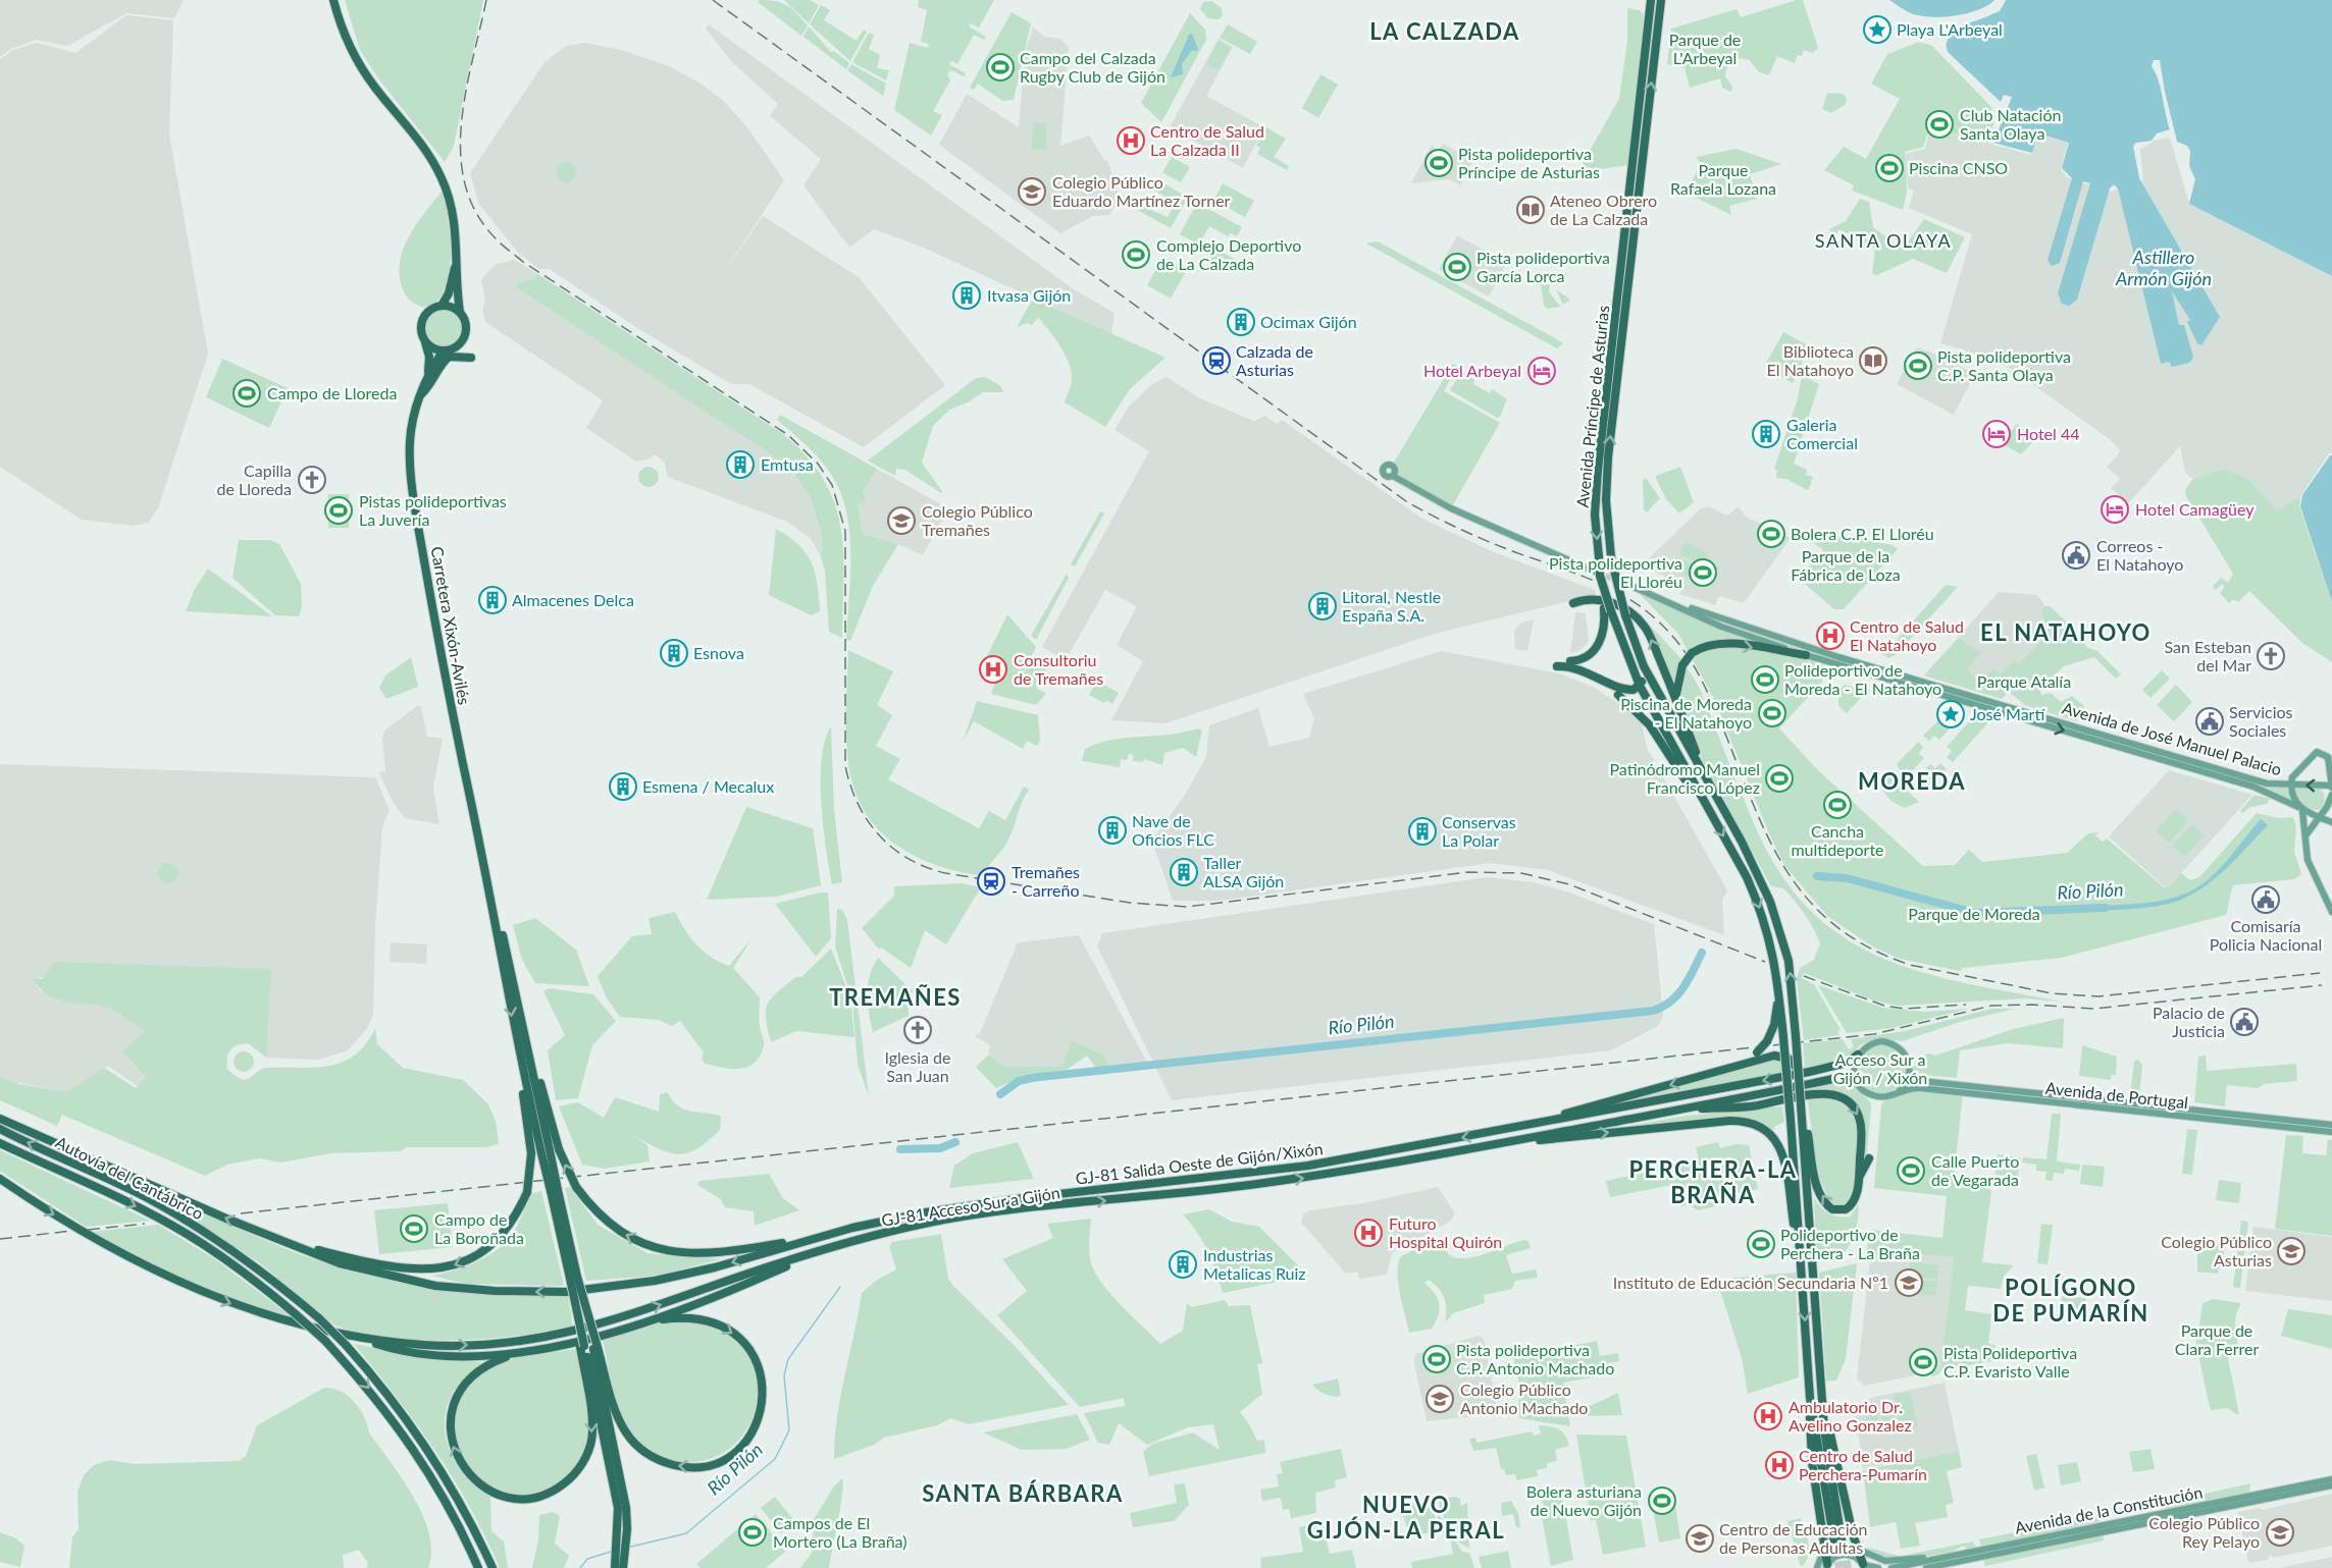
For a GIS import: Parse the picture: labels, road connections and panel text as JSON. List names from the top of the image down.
{
  "streets": {
    "highway": [
      "Avenida Príncipe de Asturias",
      "Carretera Xixón-Avilés",
      "GJ-81 Salida Oeste de Gijón/Xixón",
      "Autovía del Cantábrico",
      "GJ-81 Acceso Sur a Gijón"
    ],
    "main road": ["Avenida de José Manuel Palacio", "Avenida de Portugal", "Avenida de la Constitución"]
  },
  "one_way": ["GJ-81 Salida Oeste de Gijón/Xixón", "GJ-81 Acceso Sur a Gijón"],
  "districts": [
    "LA CALZADA",
    "SANTA OLAYA",
    "EL NATAHOYO",
    "MOREDA",
    "TREMAÑES",
    "PERCHERA-LA BRAÑA",
    "POLÍGONO DE PUMARÍN",
    "SANTA BÁRBARA",
    "NUEVO GIJÓN-LA PERAL"
  ],
  "water": ["Astillero Armón Gijón", "Río Pilón"],
  "parks": [
    "Parque de L'Arbeyal",
    "Parque Rafaela Lozana",
    "Parque de la Fábrica de Loza",
    "Parque Atalía",
    "Parque de Moreda",
    "Acceso Sur a Gijón / Xixón",
    "Parque de Clara Ferrer"
  ],
  "places": {
    "place": ["Playa L'Arbeyal", "José Martí"],
    "sports": [
      "Campo del Calzada Rugby Club de Gijón",
      "Club Natación Santa Olaya",
      "Pista polideportiva Príncipe de Asturias",
      "Piscina CNSO",
      "Complejo Deportivo de La Calzada",
      "Pista polideportiva García Lorca",
      "Pista polideportiva C.P. Santa Olaya",
      "Campo de Lloreda",
      "Pistas polideportivas La Juvería",
      "Bolera C.P. El Lloréu",
      "Pista polideportiva El Lloréu",
      "Polideportivo de Moreda - El Natahoyo",
      "Piscina de Moreda - El Natahoyo",
      "Patinódromo Manuel Francisco López",
      "Cancha multideporte",
      "Calle Puerto de Vegarada",
      "Campo de La Boroñada",
      "Polideportivo de Perchera - La Braña",
      "Pista polideportiva C.P. Antonio Machado",
      "Pista Polideportiva C.P. Evaristo Valle",
      "Bolera asturiana de Nuevo Gijón",
      "Campos de El Mortero (La Braña)"
    ],
    "hospital": [
      "Centro de Salud La Calzada II",
      "Centro de Salud El Natahoyo",
      "Consultoriu de Tremañes",
      "Futuro Hospital Quirón",
      "Ambulatorio Dr. Avelino Gonzalez",
      "Centro de Salud Perchera-Pumarín"
    ],
    "school or university": [
      "Colegio Público Eduardo Martínez Torner",
      "Colegio Público Tremañes",
      "Colegio Público Asturias",
      "Instituto de Educación Secundaria Nº1",
      "Colegio Público Antonio Machado",
      "Colegio Público Rey Pelayo",
      "Centro de Educación de Personas Adultas"
    ],
    "library": ["Ateneo Obrero de La Calzada", "Biblioteca El Natahoyo"],
    "building": [
      "Itvasa Gijón",
      "Ocimax Gijón",
      "Galeria Comercial",
      "Emtusa",
      "Almacenes Delca",
      "Litoral, Nestle España S.A.",
      "Esnova",
      "Esmena / Mecalux",
      "Nave de Oficios FLC",
      "Conservas La Polar",
      "Taller ALSA Gijón",
      "Industrias Metalicas Ruiz"
    ],
    "station": ["Calzada de Asturias", "Tremañes - Carreño"],
    "hotel": ["Hotel Arbeyal", "Hotel 44", "Hotel Camagüey"],
    "church": ["Capilla de Lloreda", "San Esteban del Mar", "Iglesia de San Juan"],
    "public building": [
      "Correos - El Natahoyo",
      "Servicios Sociales",
      "Comisaría Policia Nacional",
      "Palacio de Justicia"
    ]
  }
}
